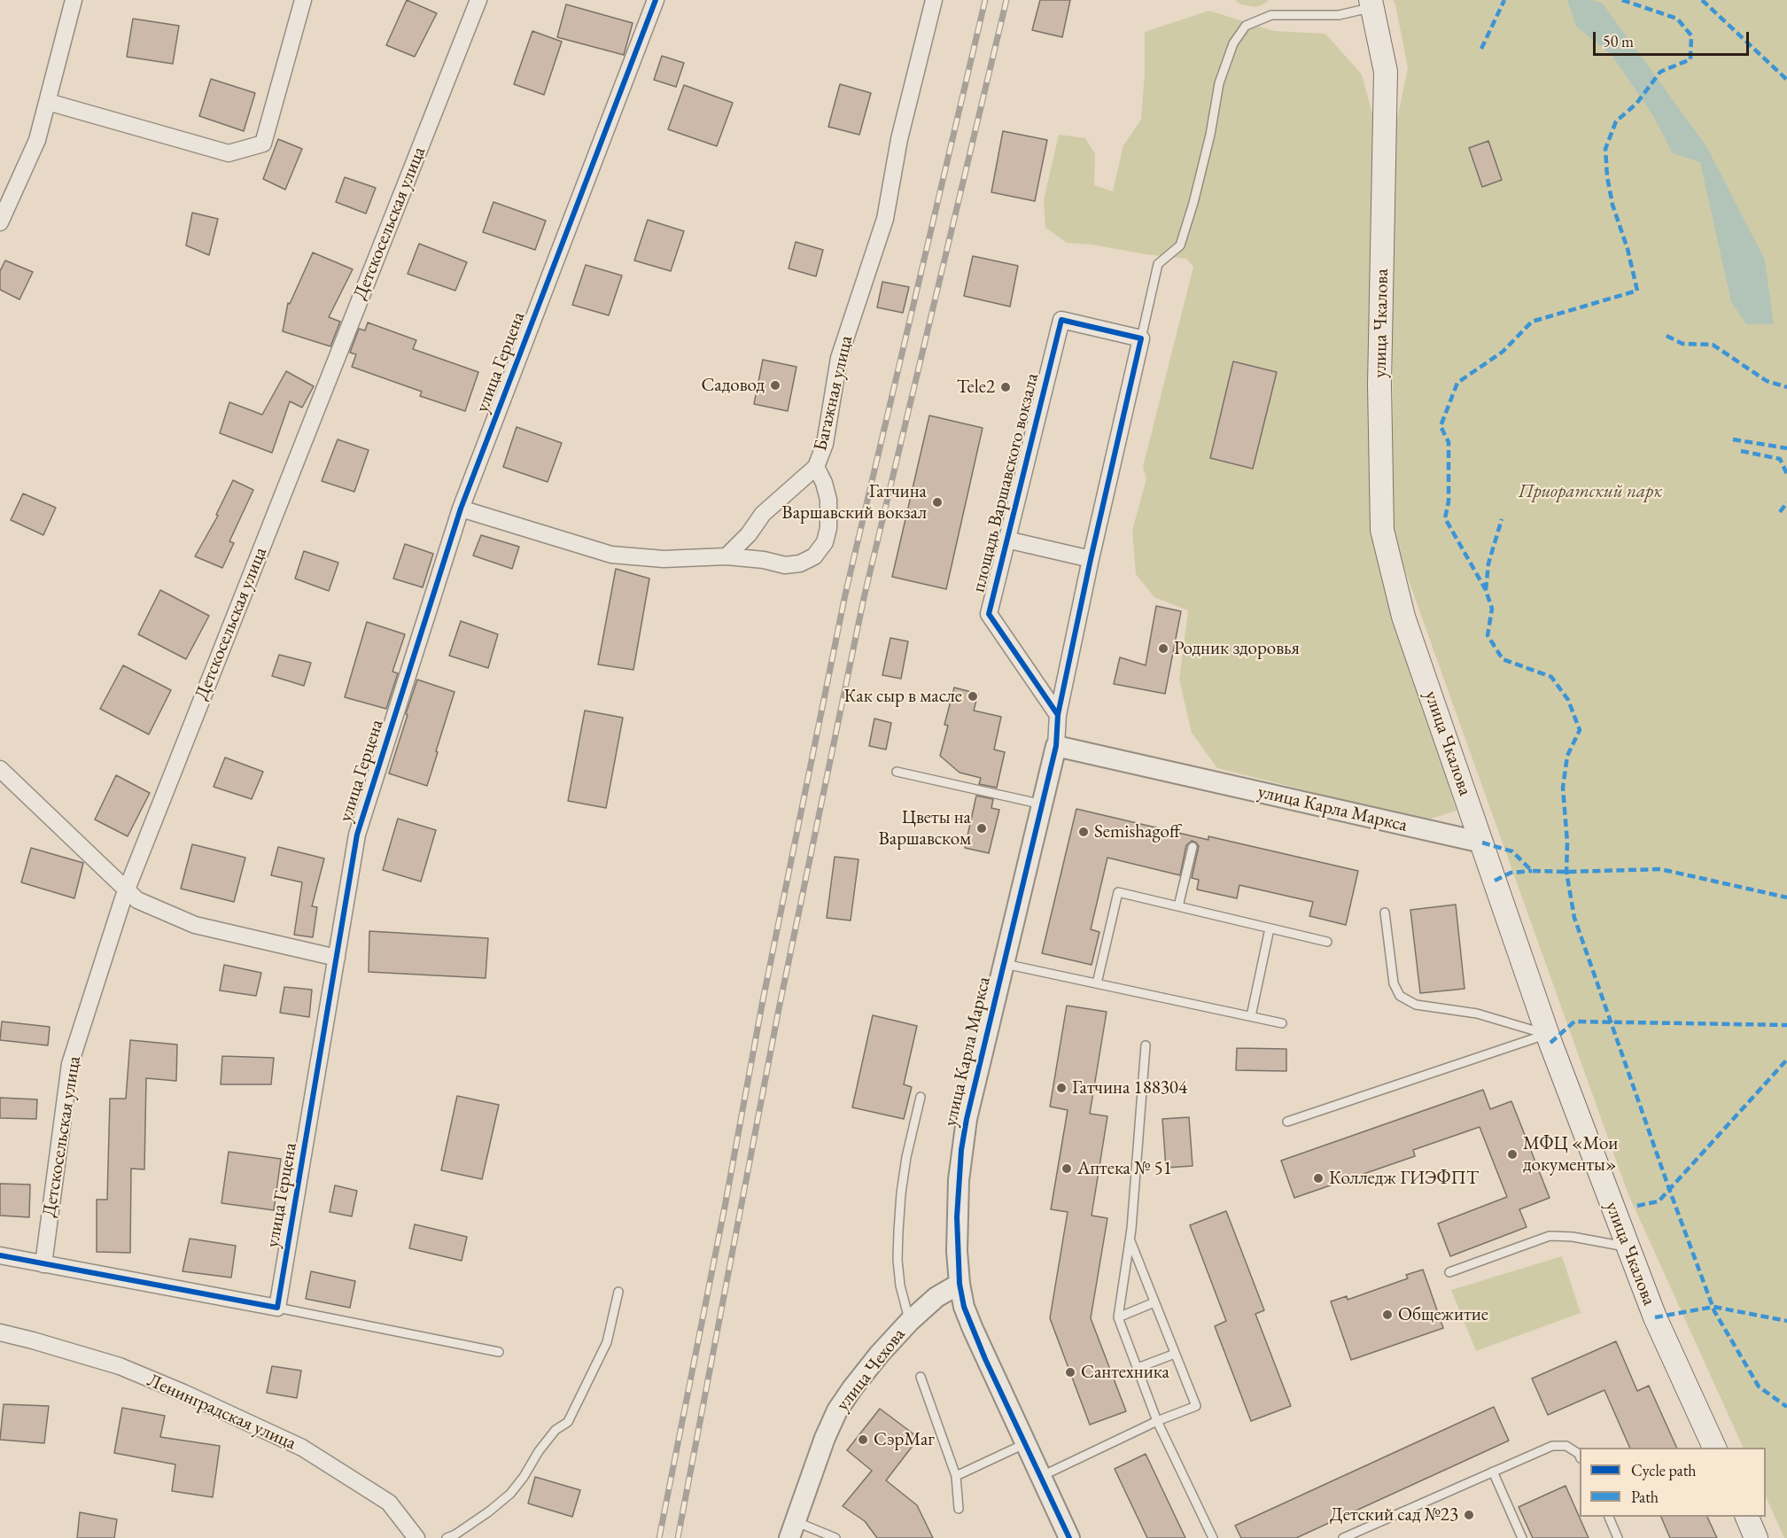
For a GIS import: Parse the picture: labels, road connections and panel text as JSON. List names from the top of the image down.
{
  "streets": {
    "main road": ["улица Чкалова"],
    "street": [
      "Детскосельская улица",
      "улица Герцена",
      "Багажная улица",
      "площадь Варшавского вокзала",
      "улица Карла Маркса",
      "улица Чехова",
      "Ленинградская улица"
    ]
  },
  "crossings": [
    ["улица Чкалова", "улица Карла Маркса"],
    ["улица Герцена", "Багажная улица"],
    ["улица Карла Маркса", "улица Чехова"]
  ],
  "parks": ["Приоратский парк"],
  "places": [
    "Садовод",
    "Tele2",
    "Гатчина Варшавский вокзал",
    "Родник здоровья",
    "Как сыр в масле",
    "Цветы на Варшавском",
    "Semishagoff",
    "Гатчина 188304",
    "МФЦ «Мои документы»",
    "Аптека № 51",
    "Колледж ГИЭФПТ",
    "Общежитие",
    "Сантехника",
    "СэрМаг",
    "Детский сад №23"
  ],
  "legend": ["Cycle path", "Path"],
  "scale_bar": "50 m"
}
